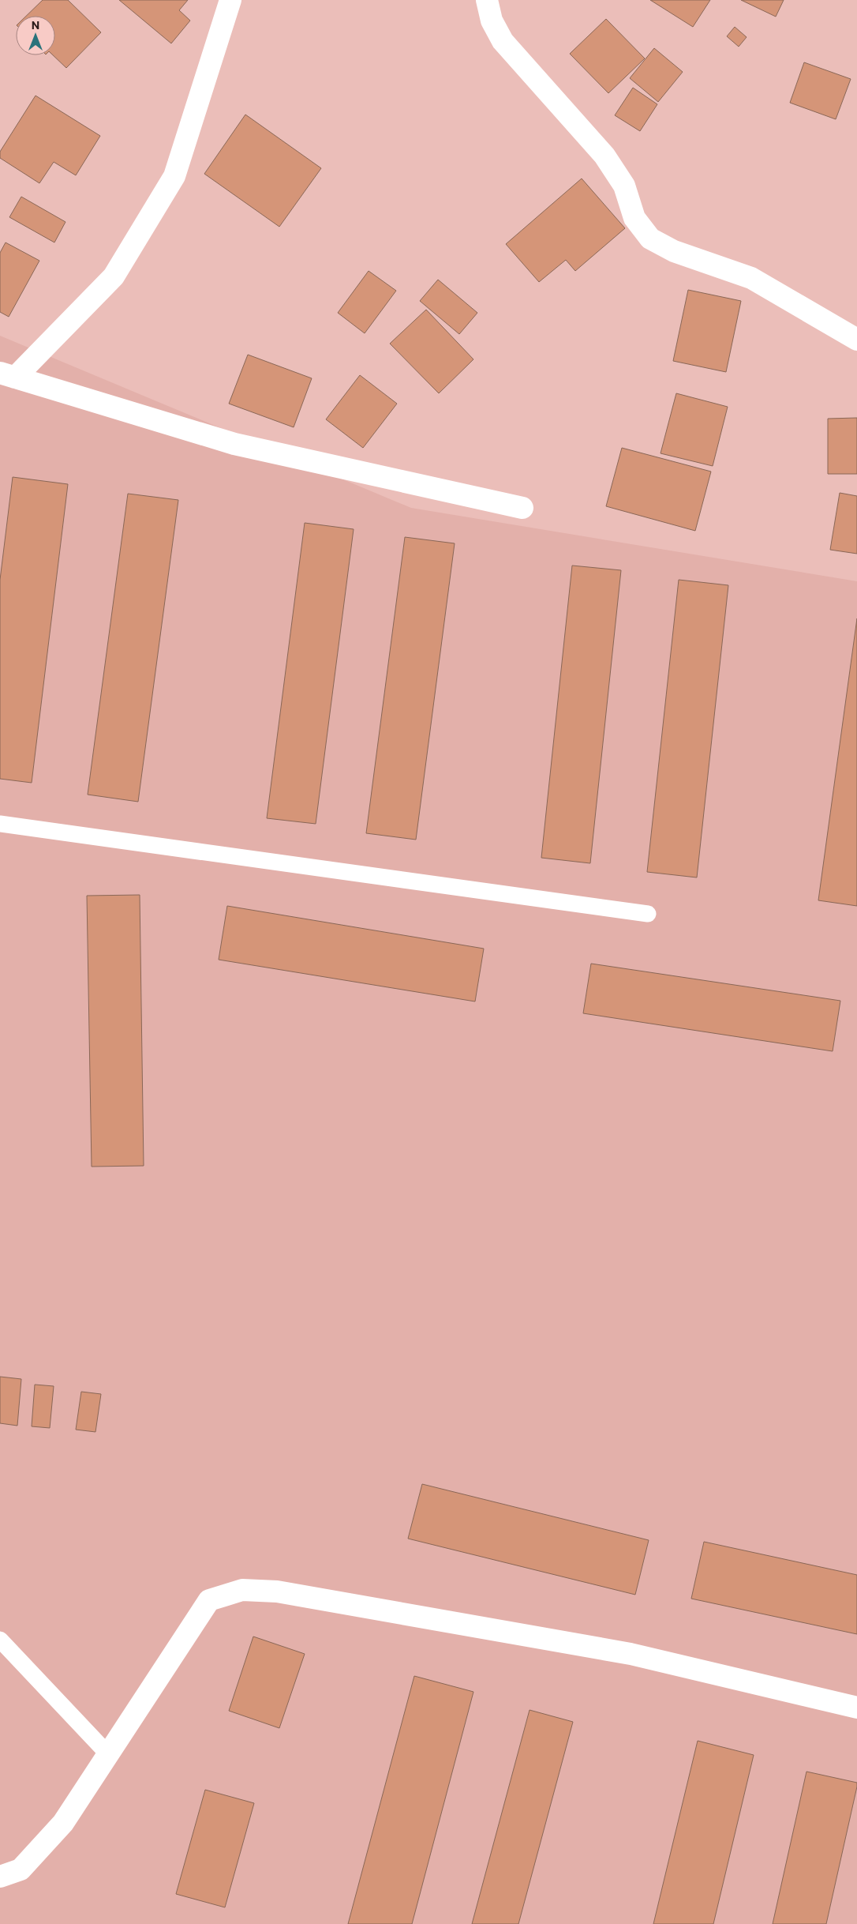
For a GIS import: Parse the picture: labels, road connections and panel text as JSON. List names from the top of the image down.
{
  "north": "top"
}
